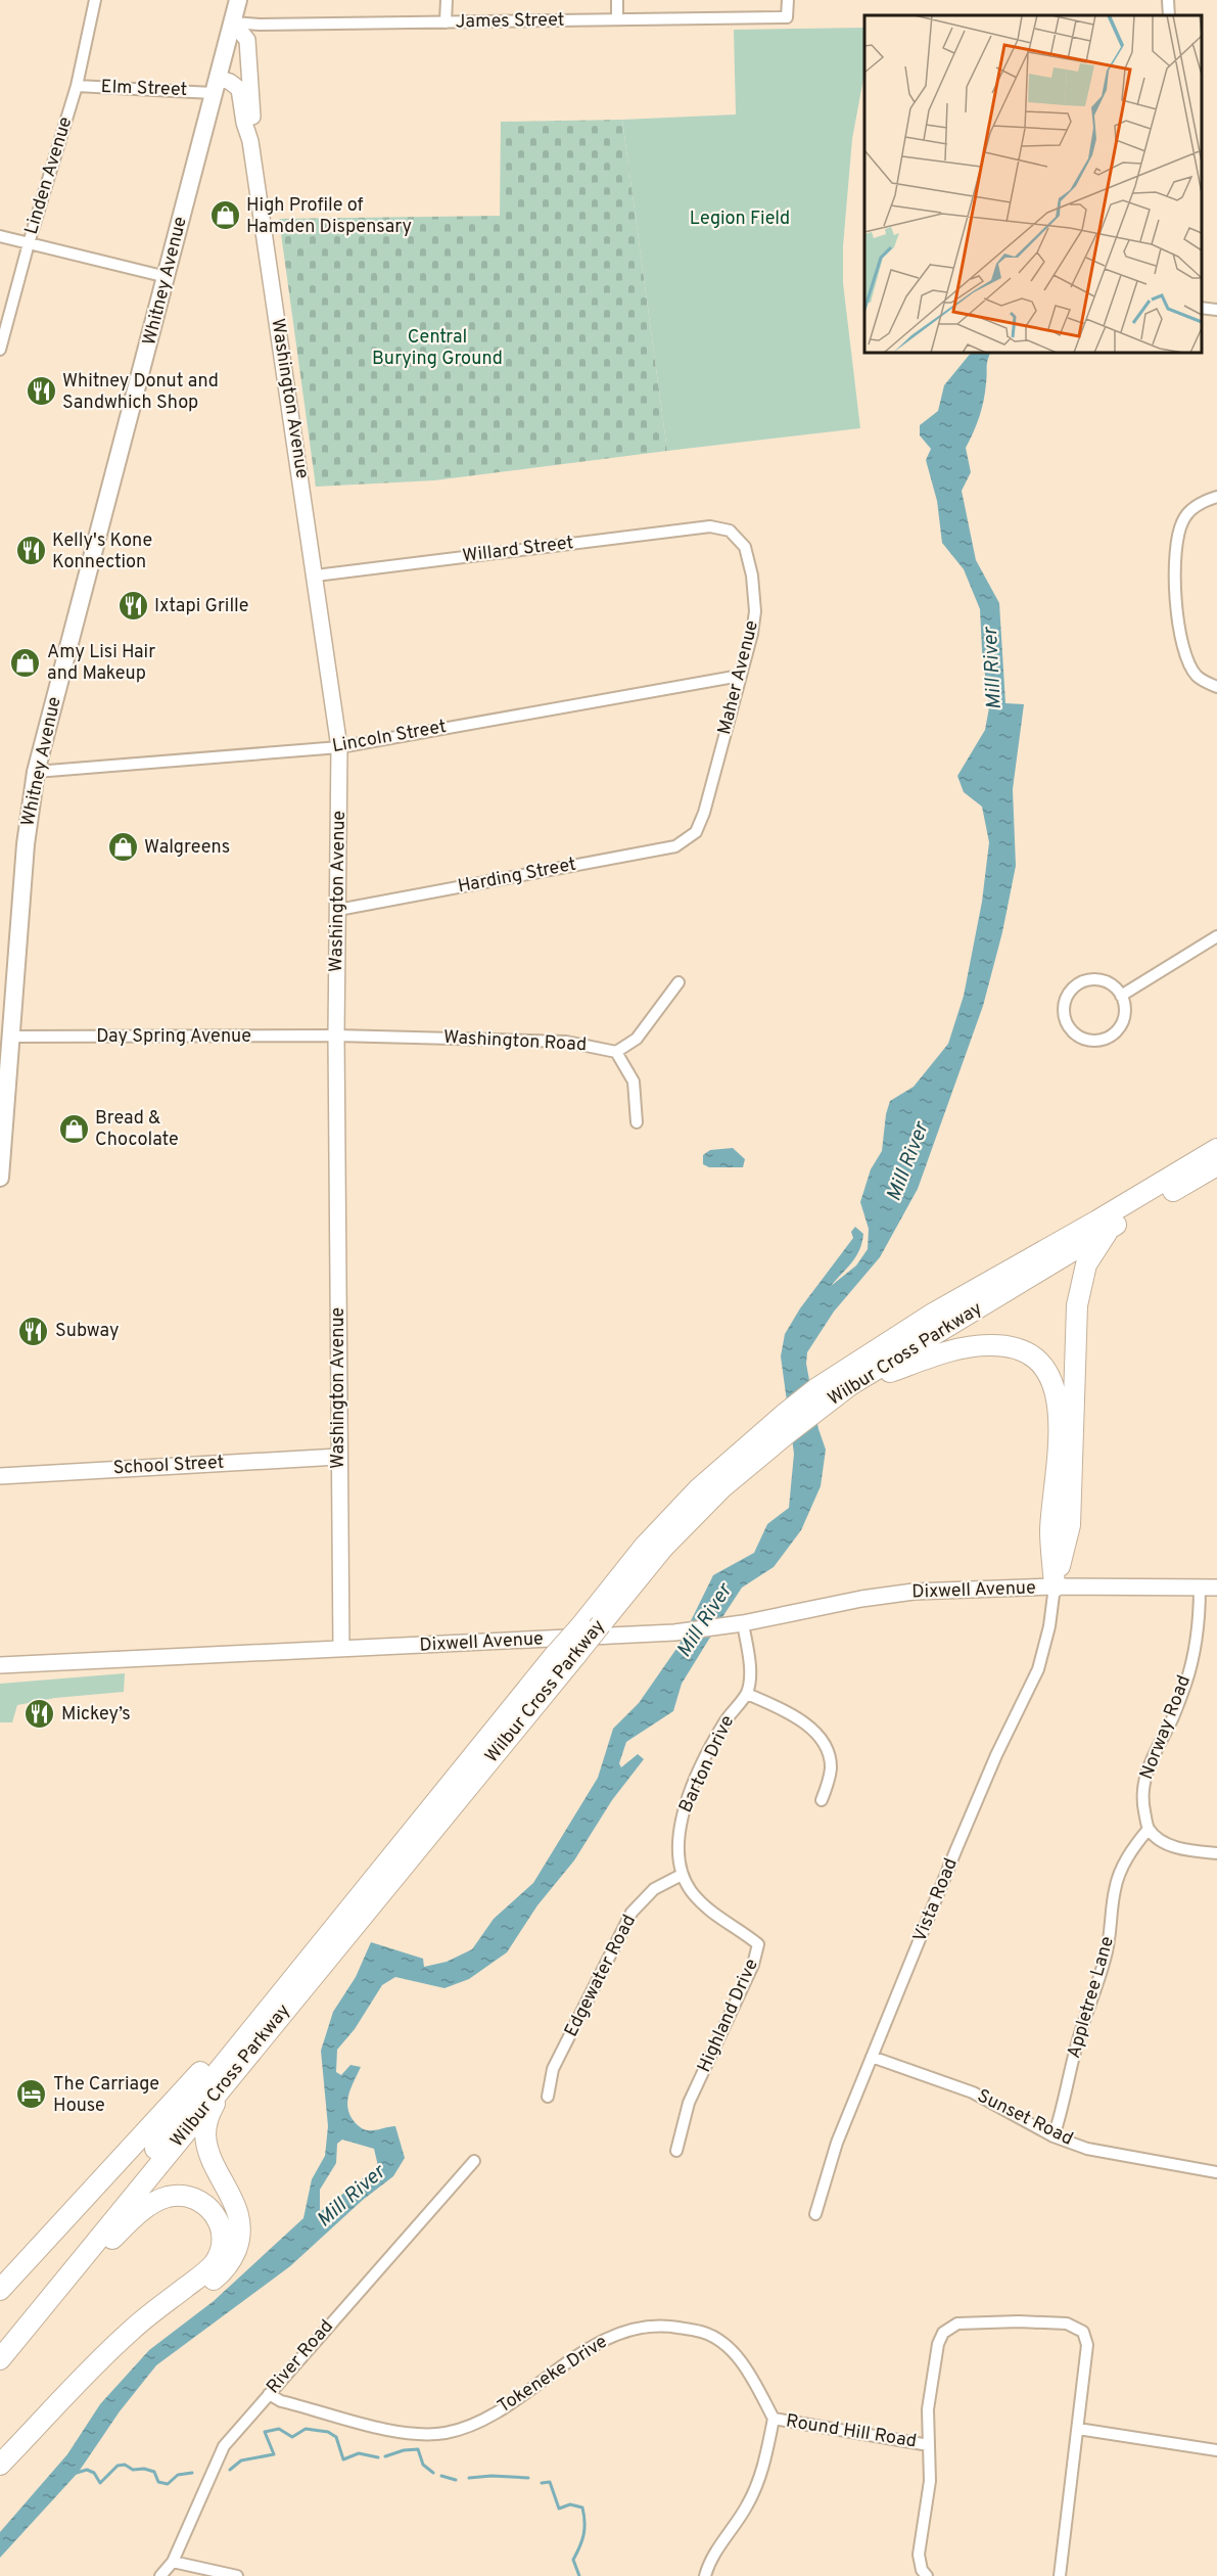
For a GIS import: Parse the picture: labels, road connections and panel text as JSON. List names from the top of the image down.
{
  "streets": {
    "highway": ["Wilbur Cross Parkway"],
    "main road": ["Whitney Avenue"],
    "street": [
      "James Street",
      "Elm Street",
      "Linden Avenue",
      "Washington Avenue",
      "Willard Street",
      "Maher Avenue",
      "Lincoln Street",
      "Harding Street",
      "Day Spring Avenue",
      "Washington Road",
      "School Street",
      "Dixwell Avenue",
      "Norway Road",
      "Barton Drive",
      "Vista Road",
      "Edgewater Road",
      "Appletree Lane",
      "Highland Drive",
      "Sunset Road",
      "River Road",
      "Tokeneke Drive",
      "Round Hill Road"
    ]
  },
  "crossings": [
    ["James Street", "Whitney Avenue"],
    ["James Street", "Washington Avenue"],
    ["Elm Street", "Linden Avenue"],
    ["Elm Street", "Whitney Avenue"],
    ["Elm Street", "Washington Avenue"],
    ["Whitney Avenue", "Washington Avenue"],
    ["Whitney Avenue", "Lincoln Street"],
    ["Whitney Avenue", "Day Spring Avenue"],
    ["Washington Avenue", "Willard Street"],
    ["Washington Avenue", "Lincoln Street"],
    ["Washington Avenue", "Harding Street"],
    ["Washington Avenue", "Day Spring Avenue"],
    ["Washington Avenue", "Washington Road"],
    ["Washington Avenue", "School Street"],
    ["Washington Avenue", "Dixwell Avenue"],
    ["Willard Street", "Maher Avenue"],
    ["Maher Avenue", "Lincoln Street"],
    ["Maher Avenue", "Harding Street"],
    ["Day Spring Avenue", "Washington Road"],
    ["Dixwell Avenue", "Norway Road"],
    ["Dixwell Avenue", "Vista Road"],
    ["Norway Road", "Appletree Lane"],
    ["Barton Drive", "Edgewater Road"],
    ["Barton Drive", "Highland Drive"],
    ["Vista Road", "Sunset Road"],
    ["Edgewater Road", "Highland Drive"],
    ["Appletree Lane", "Sunset Road"],
    ["River Road", "Tokeneke Drive"],
    ["Tokeneke Drive", "Round Hill Road"]
  ],
  "water": ["Mill River"],
  "parks": ["Legion Field", "Central Burying Ground"],
  "places": {
    "shop": [
      "High Profile of Hamden Dispensary",
      "Amy Lisi Hair and Makeup",
      "Walgreens",
      "Bread & Chocolate"
    ],
    "restaurant": [
      "Whitney Donut and Sandwhich Shop",
      "Kelly's Kone Konnection",
      "Ixtapi Grille",
      "Subway",
      "Mickey’s"
    ],
    "hotel": ["The Carriage House"]
  }
}
